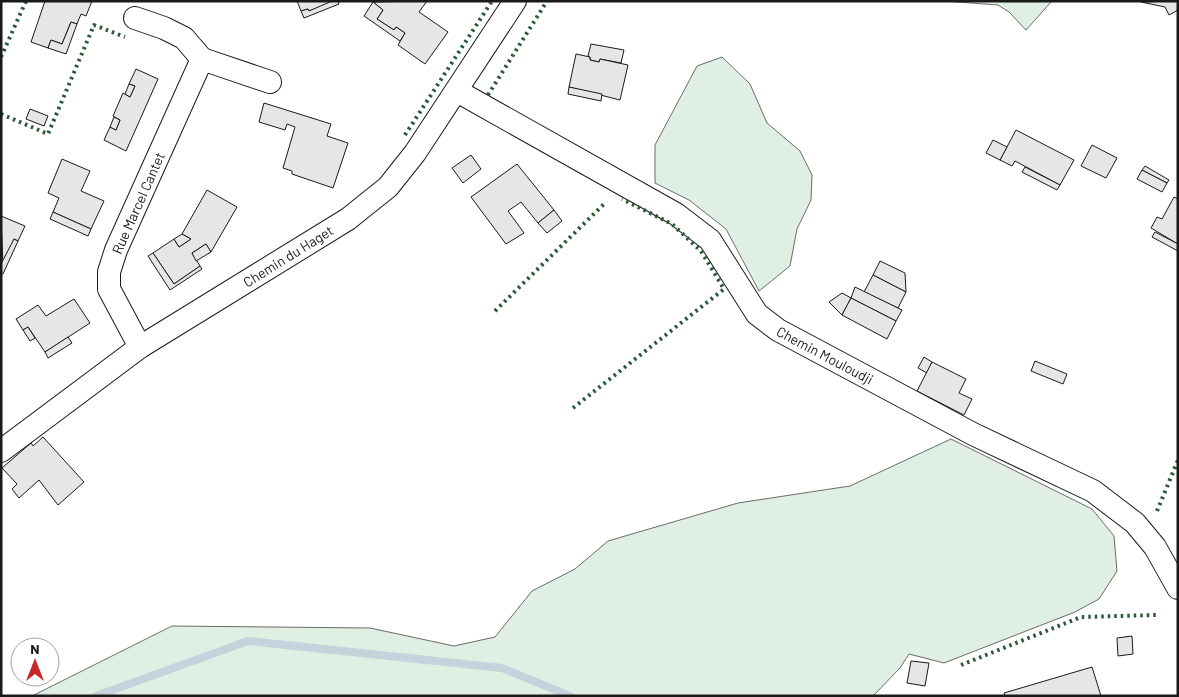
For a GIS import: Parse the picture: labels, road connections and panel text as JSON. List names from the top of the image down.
{
  "streets": {
    "street": ["Rue Marcel Cantet", "Chemin du Haget", "Chemin Mouloudji"]
  },
  "crossings": [
    ["Rue Marcel Cantet", "Chemin du Haget"],
    ["Chemin du Haget", "Chemin Mouloudji"]
  ],
  "north": "top"
}
